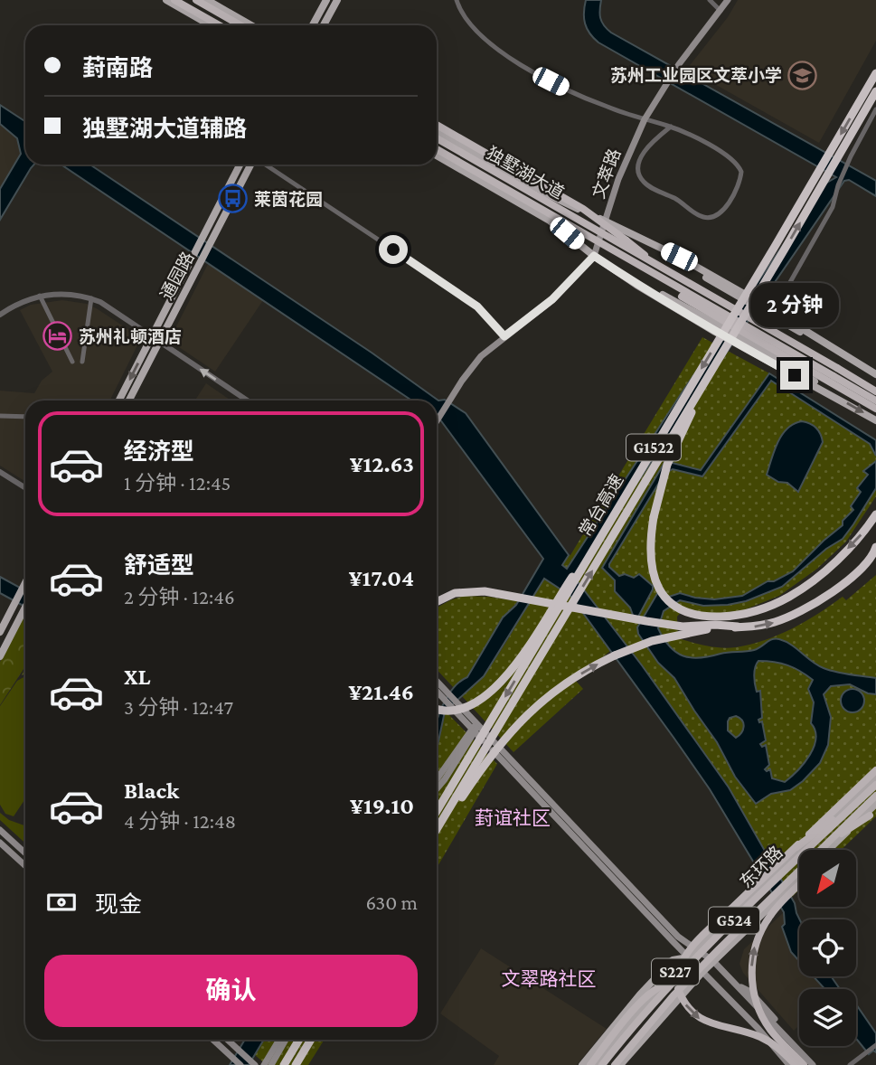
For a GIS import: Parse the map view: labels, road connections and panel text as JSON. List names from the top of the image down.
{
  "streets": {
    "highway": [
      "独墅湖大道",
      "G1522",
      "常台高速",
      "G524"
    ],
    "main road": [
      "文萃路",
      "通园路",
      "东环路",
      "S227"
    ]
  },
  "districts": ["葑谊社区", "文翠路社区"],
  "places": {
    "school or university": ["苏州工业园区文萃小学"],
    "bus stop": ["莱茵花园"],
    "hotel": ["苏州礼顿酒店"]
  },
  "north": "bottom left",
  "page": {
    "banner": ["葑南路", "独墅湖大道辅路"],
    "bubble": "2 分钟",
    "list": [
      {
        "name": "经济型",
        "note": "1 分钟 · 12:45",
        "value": "¥12.63"
      },
      {
        "name": "舒适型",
        "note": "2 分钟 · 12:46",
        "value": "¥17.04"
      },
      {
        "name": "XL",
        "note": "3 分钟 · 12:47",
        "value": "¥21.46"
      },
      {
        "name": "Black",
        "note": "4 分钟 · 12:48",
        "value": "¥19.10"
      }
    ],
    "pay": ["现金", "630 m"],
    "buttons": "确认"
  }
}
